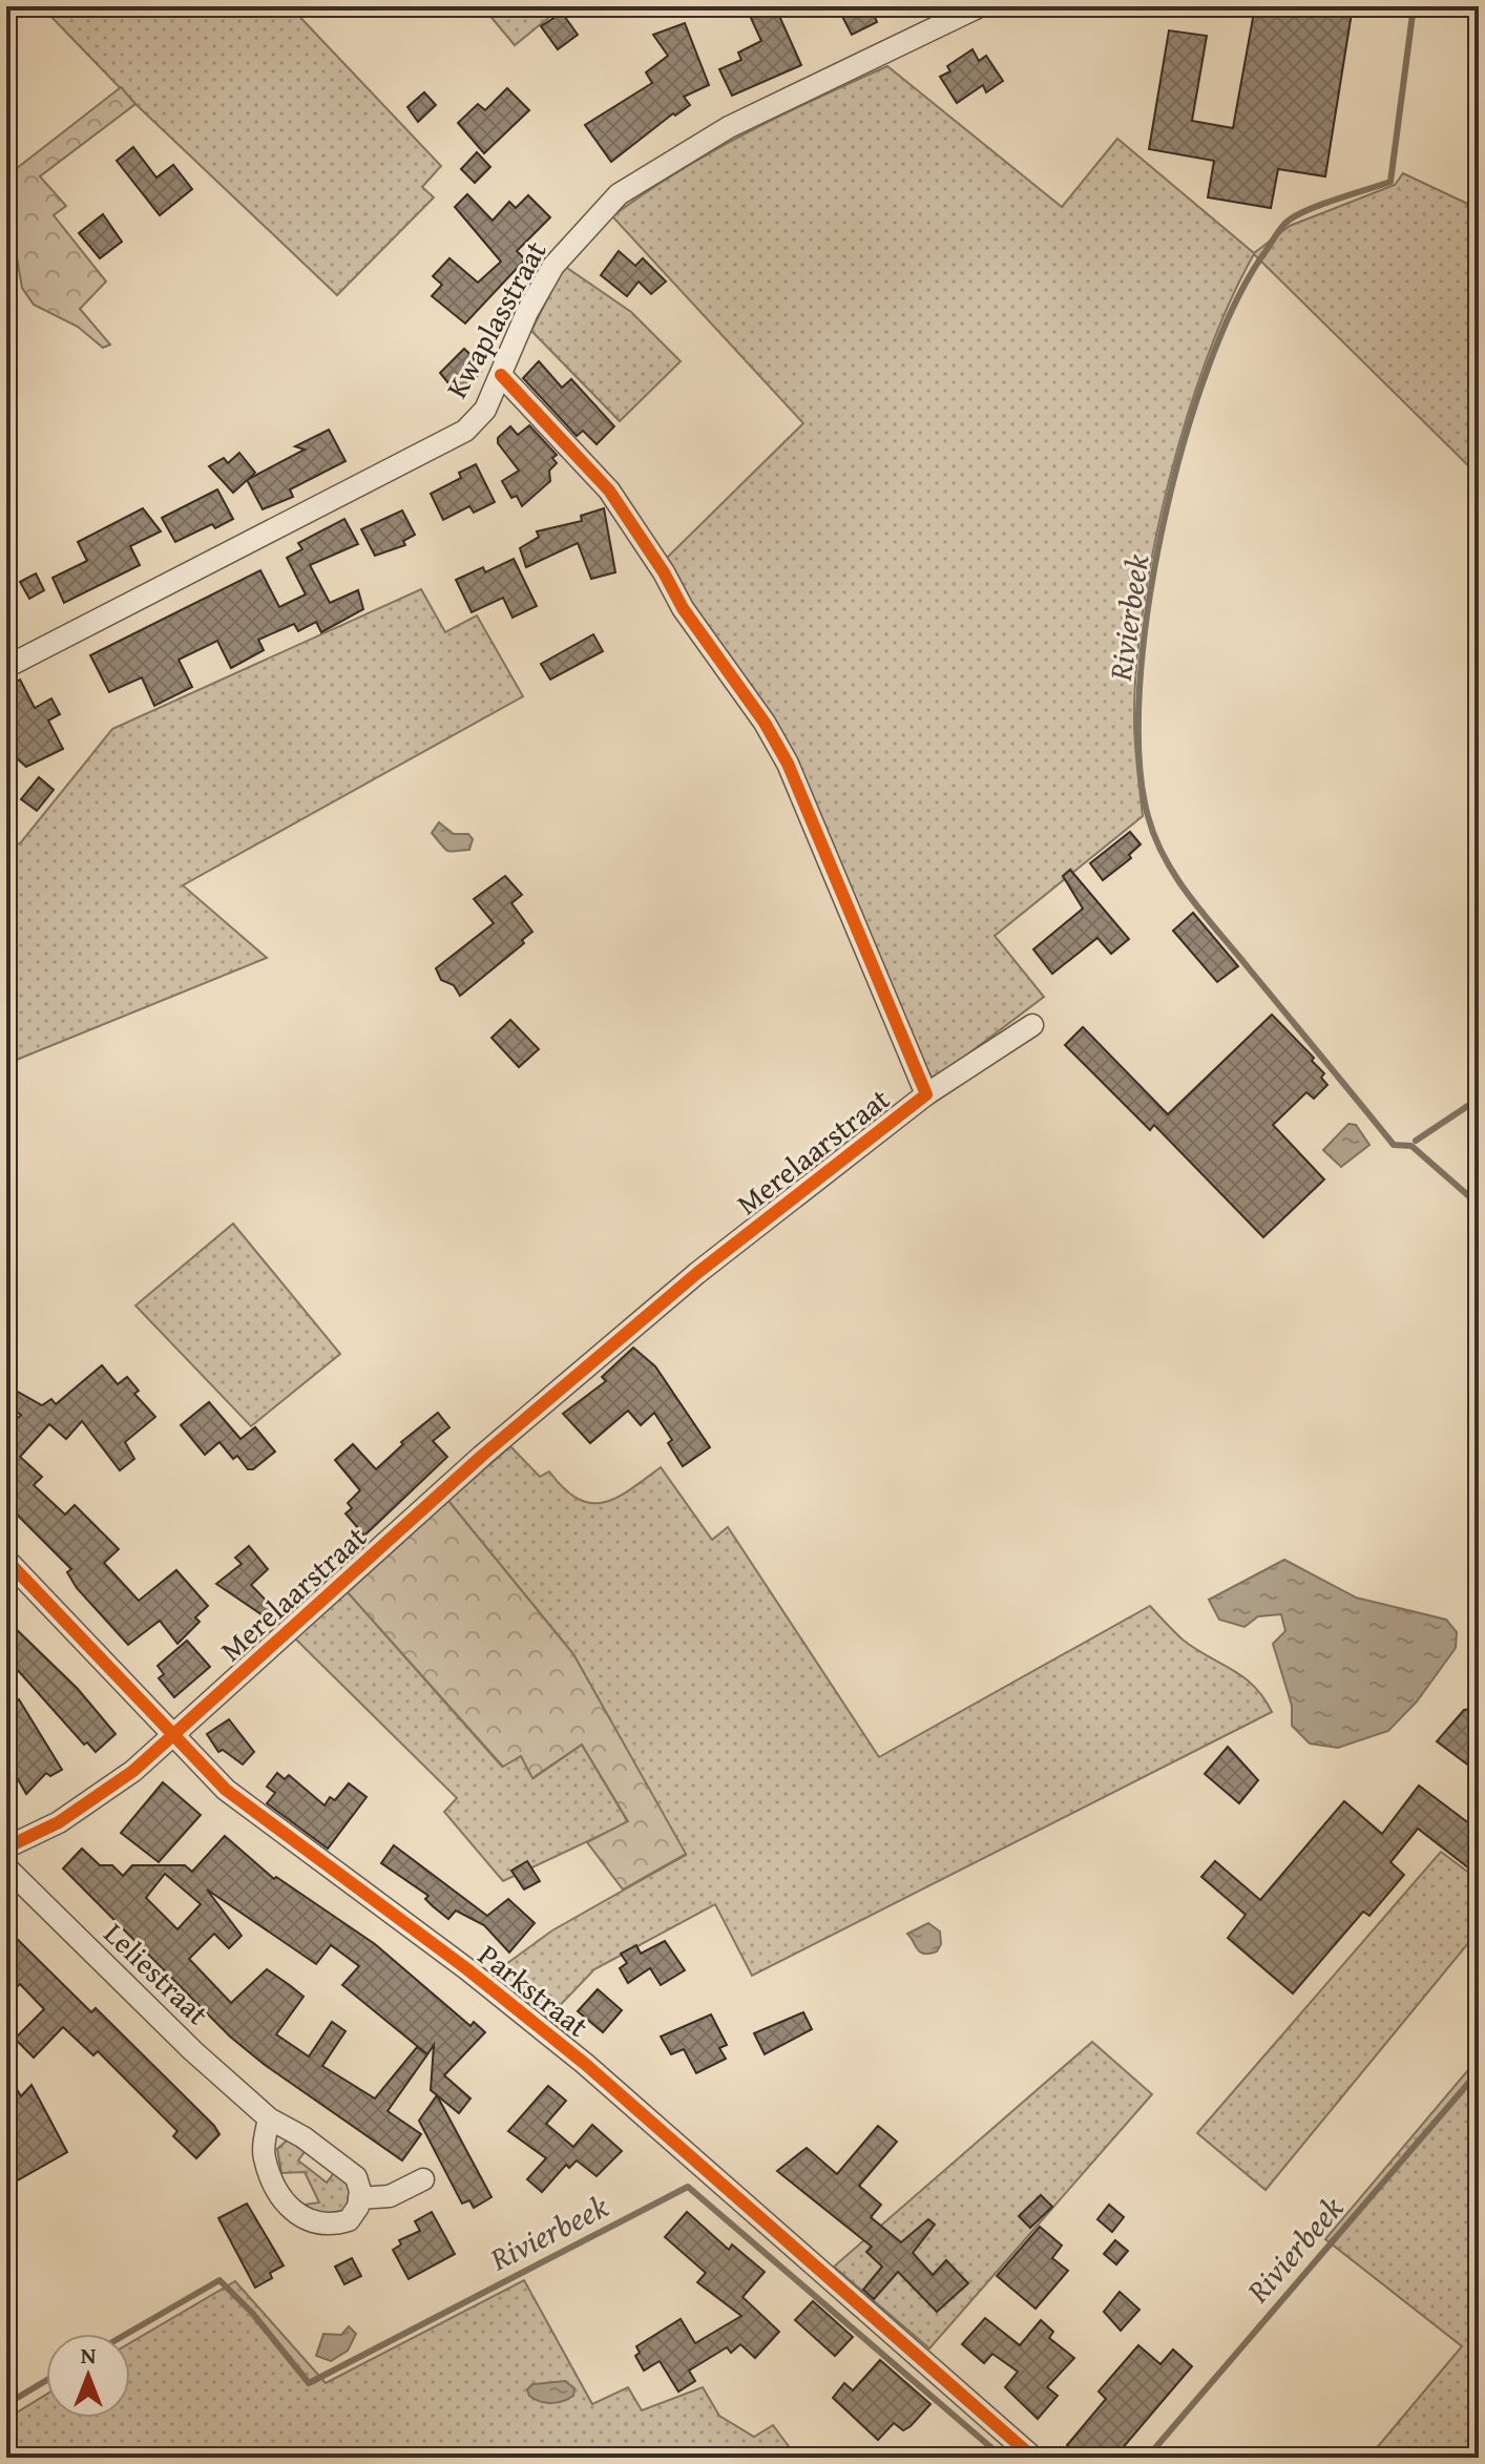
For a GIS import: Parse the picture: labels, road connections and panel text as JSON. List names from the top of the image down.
{
  "streets": {
    "street": [
      "Kwaplasstraat",
      "Merelaarstraat",
      "Leliestraat",
      "Parkstraat"
    ]
  },
  "crossings": [
    ["Kwaplasstraat", "Merelaarstraat"],
    ["Merelaarstraat", "Parkstraat"]
  ],
  "water": ["Rivierbeek"],
  "north": "top"
}
